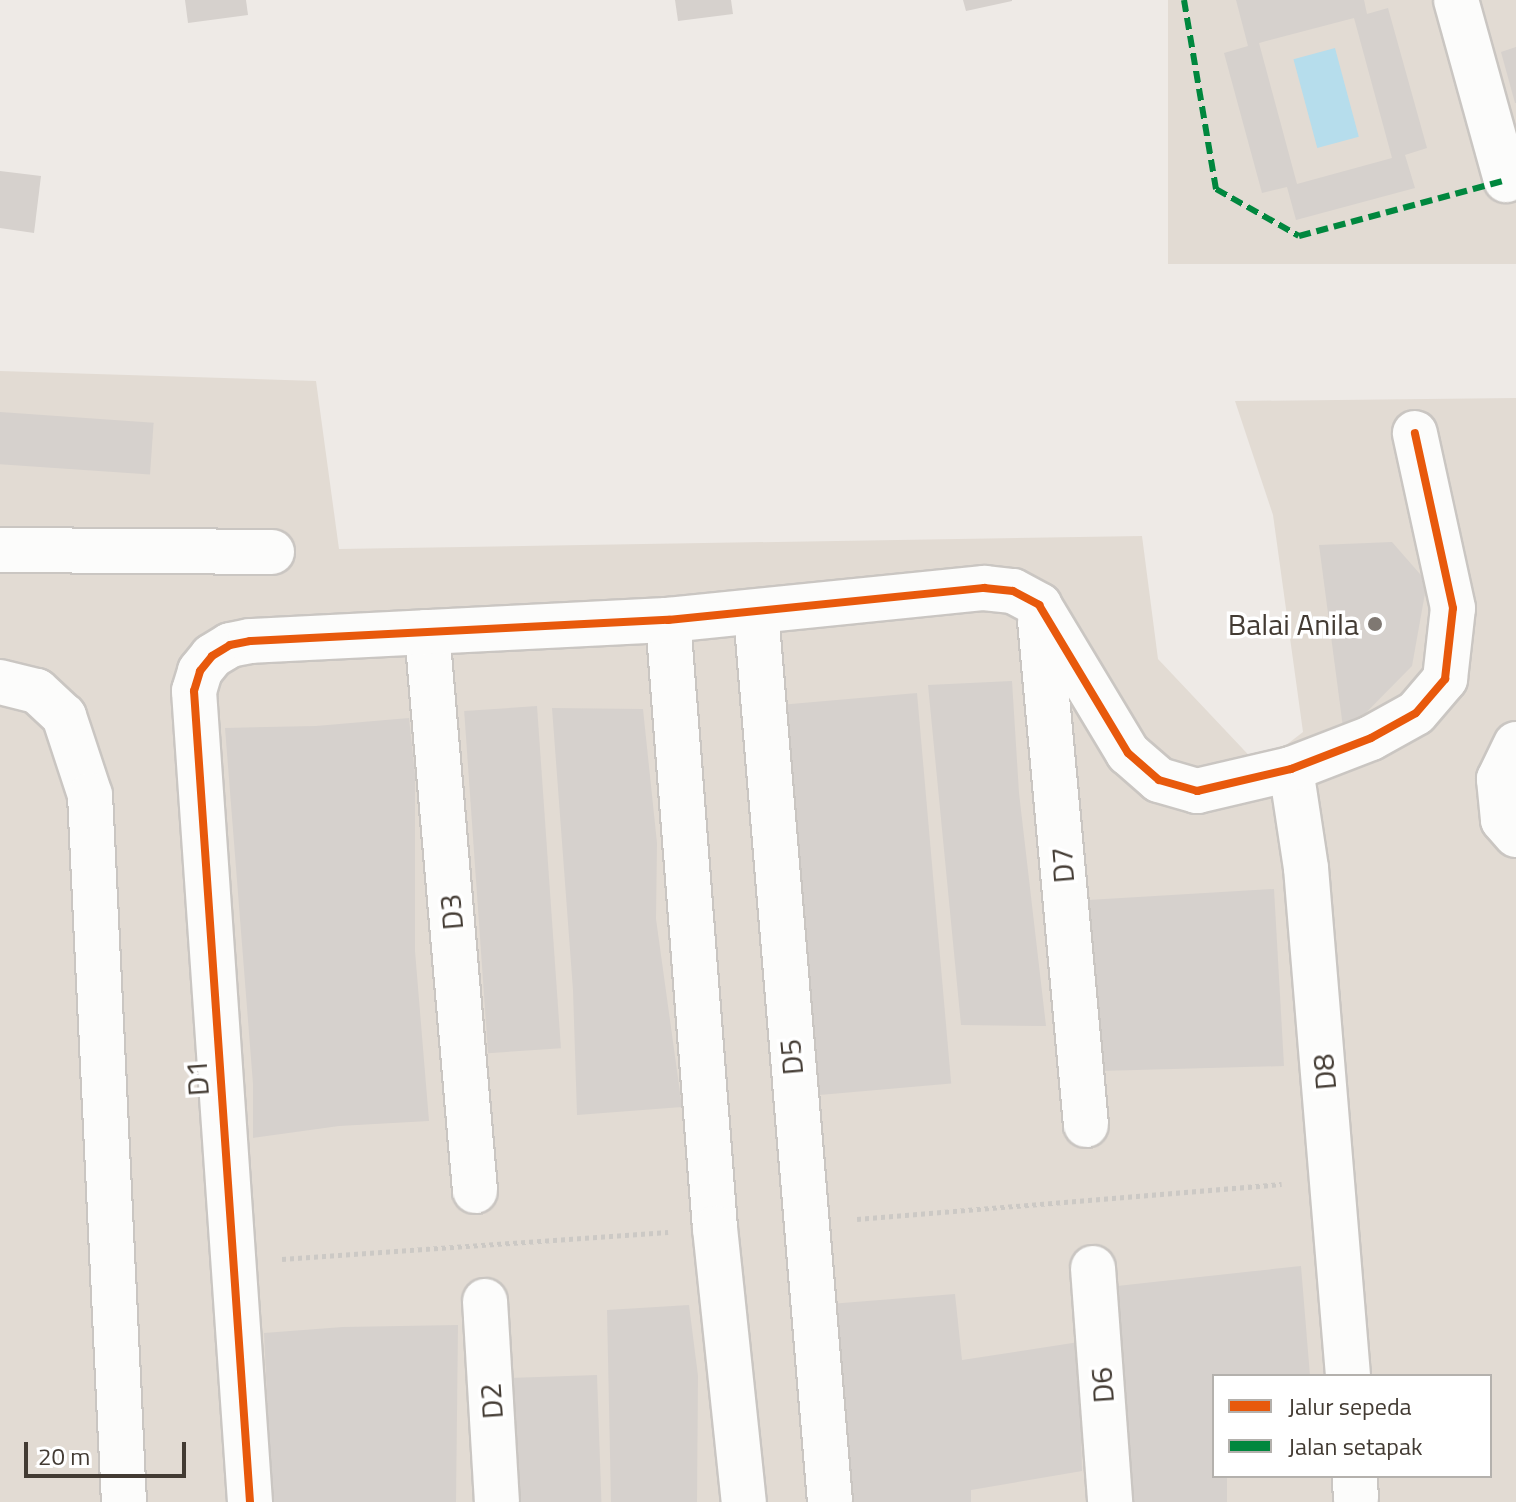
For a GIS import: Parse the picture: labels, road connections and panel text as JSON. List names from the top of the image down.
{
  "streets": {
    "street": [
      "D7",
      "D3",
      "D5",
      "D8",
      "D1",
      "D6",
      "D2"
    ]
  },
  "crossings": [
    ["D3", "D1"]
  ],
  "places": ["Balai Anila"],
  "legend": ["Jalur sepeda", "Jalan setapak"],
  "scale_bar": "20 m"
}
